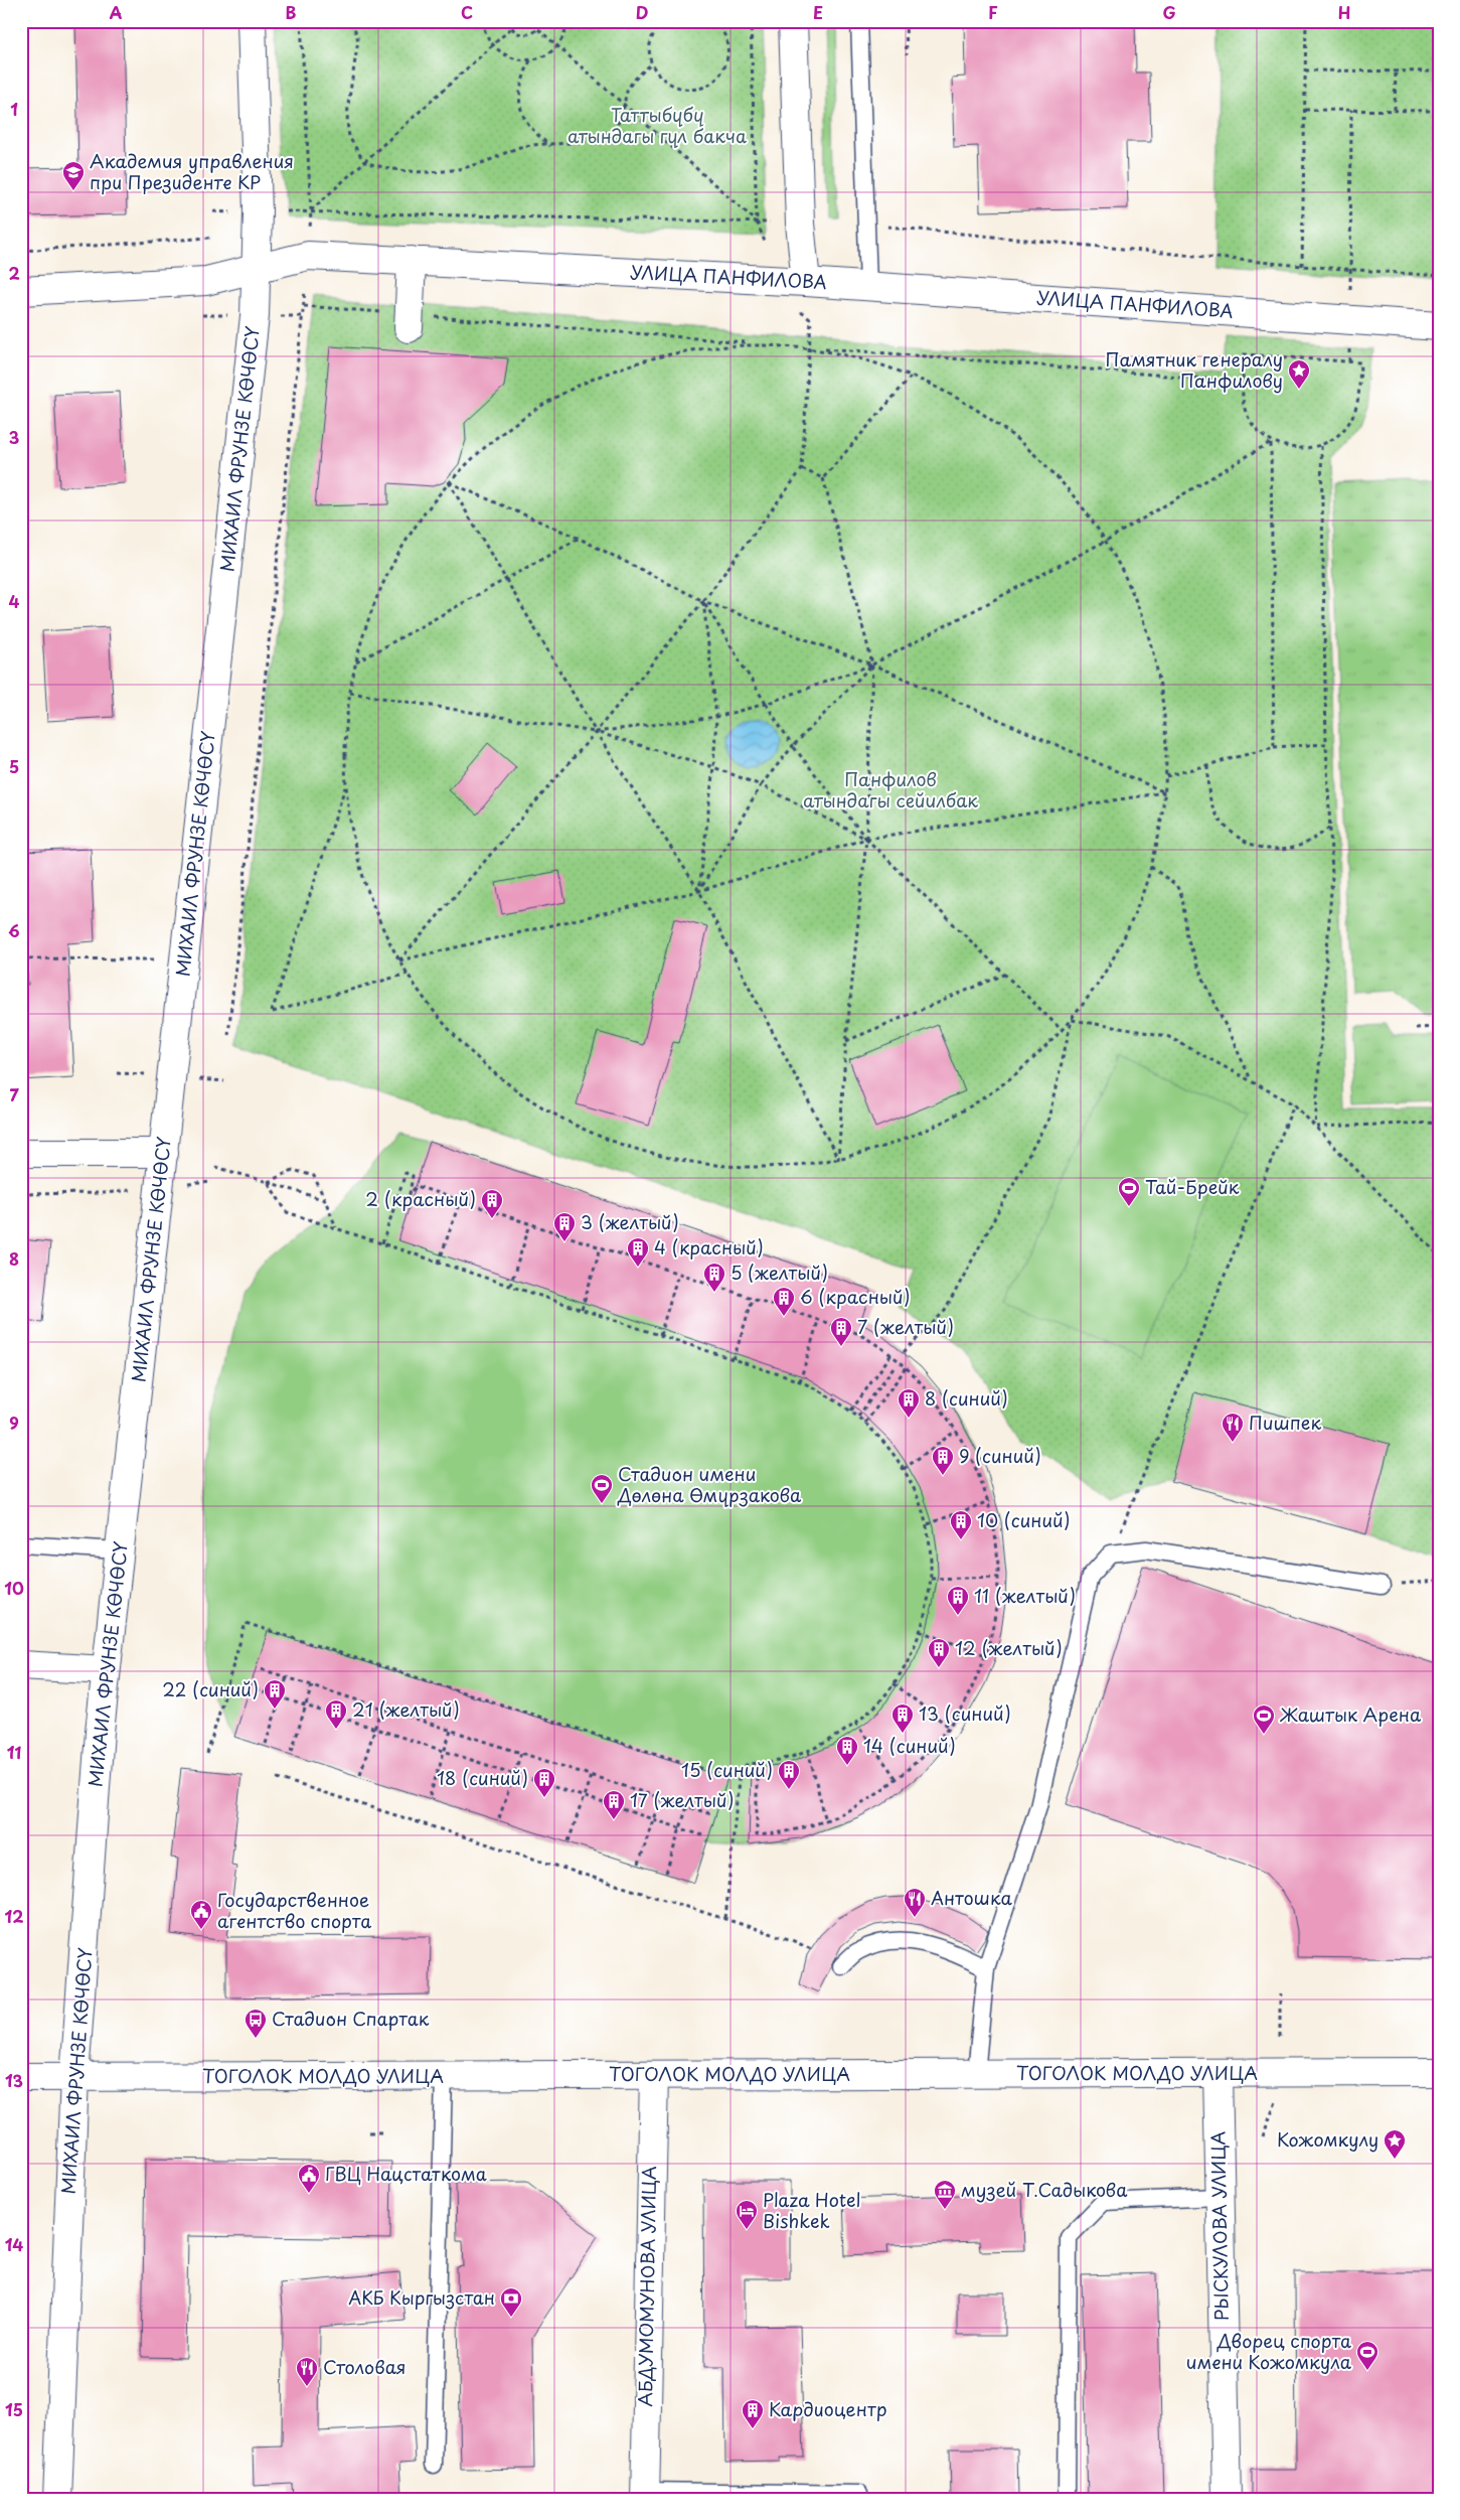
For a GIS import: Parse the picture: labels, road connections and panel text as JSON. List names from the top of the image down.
{
  "streets": {
    "main road": [
      "УЛИЦА ПАНФИЛОВА",
      "МИХАИЛ ФРУНЗЕ КӨЧӨСҮ",
      "ТОГОЛОК МОЛДО УЛИЦА",
      "РЫСКУЛОВА УЛИЦА",
      "АБДУМОМУНОВА УЛИЦА"
    ]
  },
  "crossings": [
    ["УЛИЦА ПАНФИЛОВА", "МИХАИЛ ФРУНЗЕ КӨЧӨСҮ"],
    ["МИХАИЛ ФРУНЗЕ КӨЧӨСҮ", "ТОГОЛОК МОЛДО УЛИЦА"],
    ["ТОГОЛОК МОЛДО УЛИЦА", "РЫСКУЛОВА УЛИЦА"],
    ["ТОГОЛОК МОЛДО УЛИЦА", "АБДУМОМУНОВА УЛИЦА"]
  ],
  "parks": ["Таттыбүбү атындагы гүл бакча", "Панфилов атындагы сейилбак"],
  "places": {
    "school or university": ["Академия управления при Президенте КР"],
    "place": ["Памятник генералу Панфилову", "Кожомкулу"],
    "sports": [
      "Тай-Брейк",
      "Стадион имени Дөлөна Өмүрзакова",
      "Жаштык Арена",
      "Дворец спорта имени Кожомкула"
    ],
    "building": [
      "2 (красный)",
      "3 (желтый)",
      "4 (красный)",
      "5 (желтый)",
      "6 (красный)",
      "7 (желтый)",
      "8 (синий)",
      "9 (синий)",
      "10 (синий)",
      "11 (желтый)",
      "12 (желтый)",
      "22 (синий)",
      "21 (желтый)",
      "13 (синий)",
      "14 (синий)",
      "15 (синий)",
      "18 (синий)",
      "17 (желтый)",
      "Кардиоцентр"
    ],
    "restaurant": ["Пишпек", "Антошка", "Столовая"],
    "public building": ["Государственное агентство спорта", "ГВЦ Нацстаткома"],
    "bus stop": ["Стадион Спартак"],
    "museum": ["музей Т.Садыкова"],
    "hotel": ["Plaza Hotel Bishkek"],
    "bank": ["АКБ Кыргызстан"]
  },
  "grid": {
    "columns": [
      "A",
      "B",
      "C",
      "D",
      "E",
      "F",
      "G",
      "H"
    ],
    "rows": [
      "1",
      "2",
      "3",
      "4",
      "5",
      "6",
      "7",
      "8",
      "9",
      "10",
      "11",
      "12",
      "13",
      "14",
      "15"
    ]
  }
}
